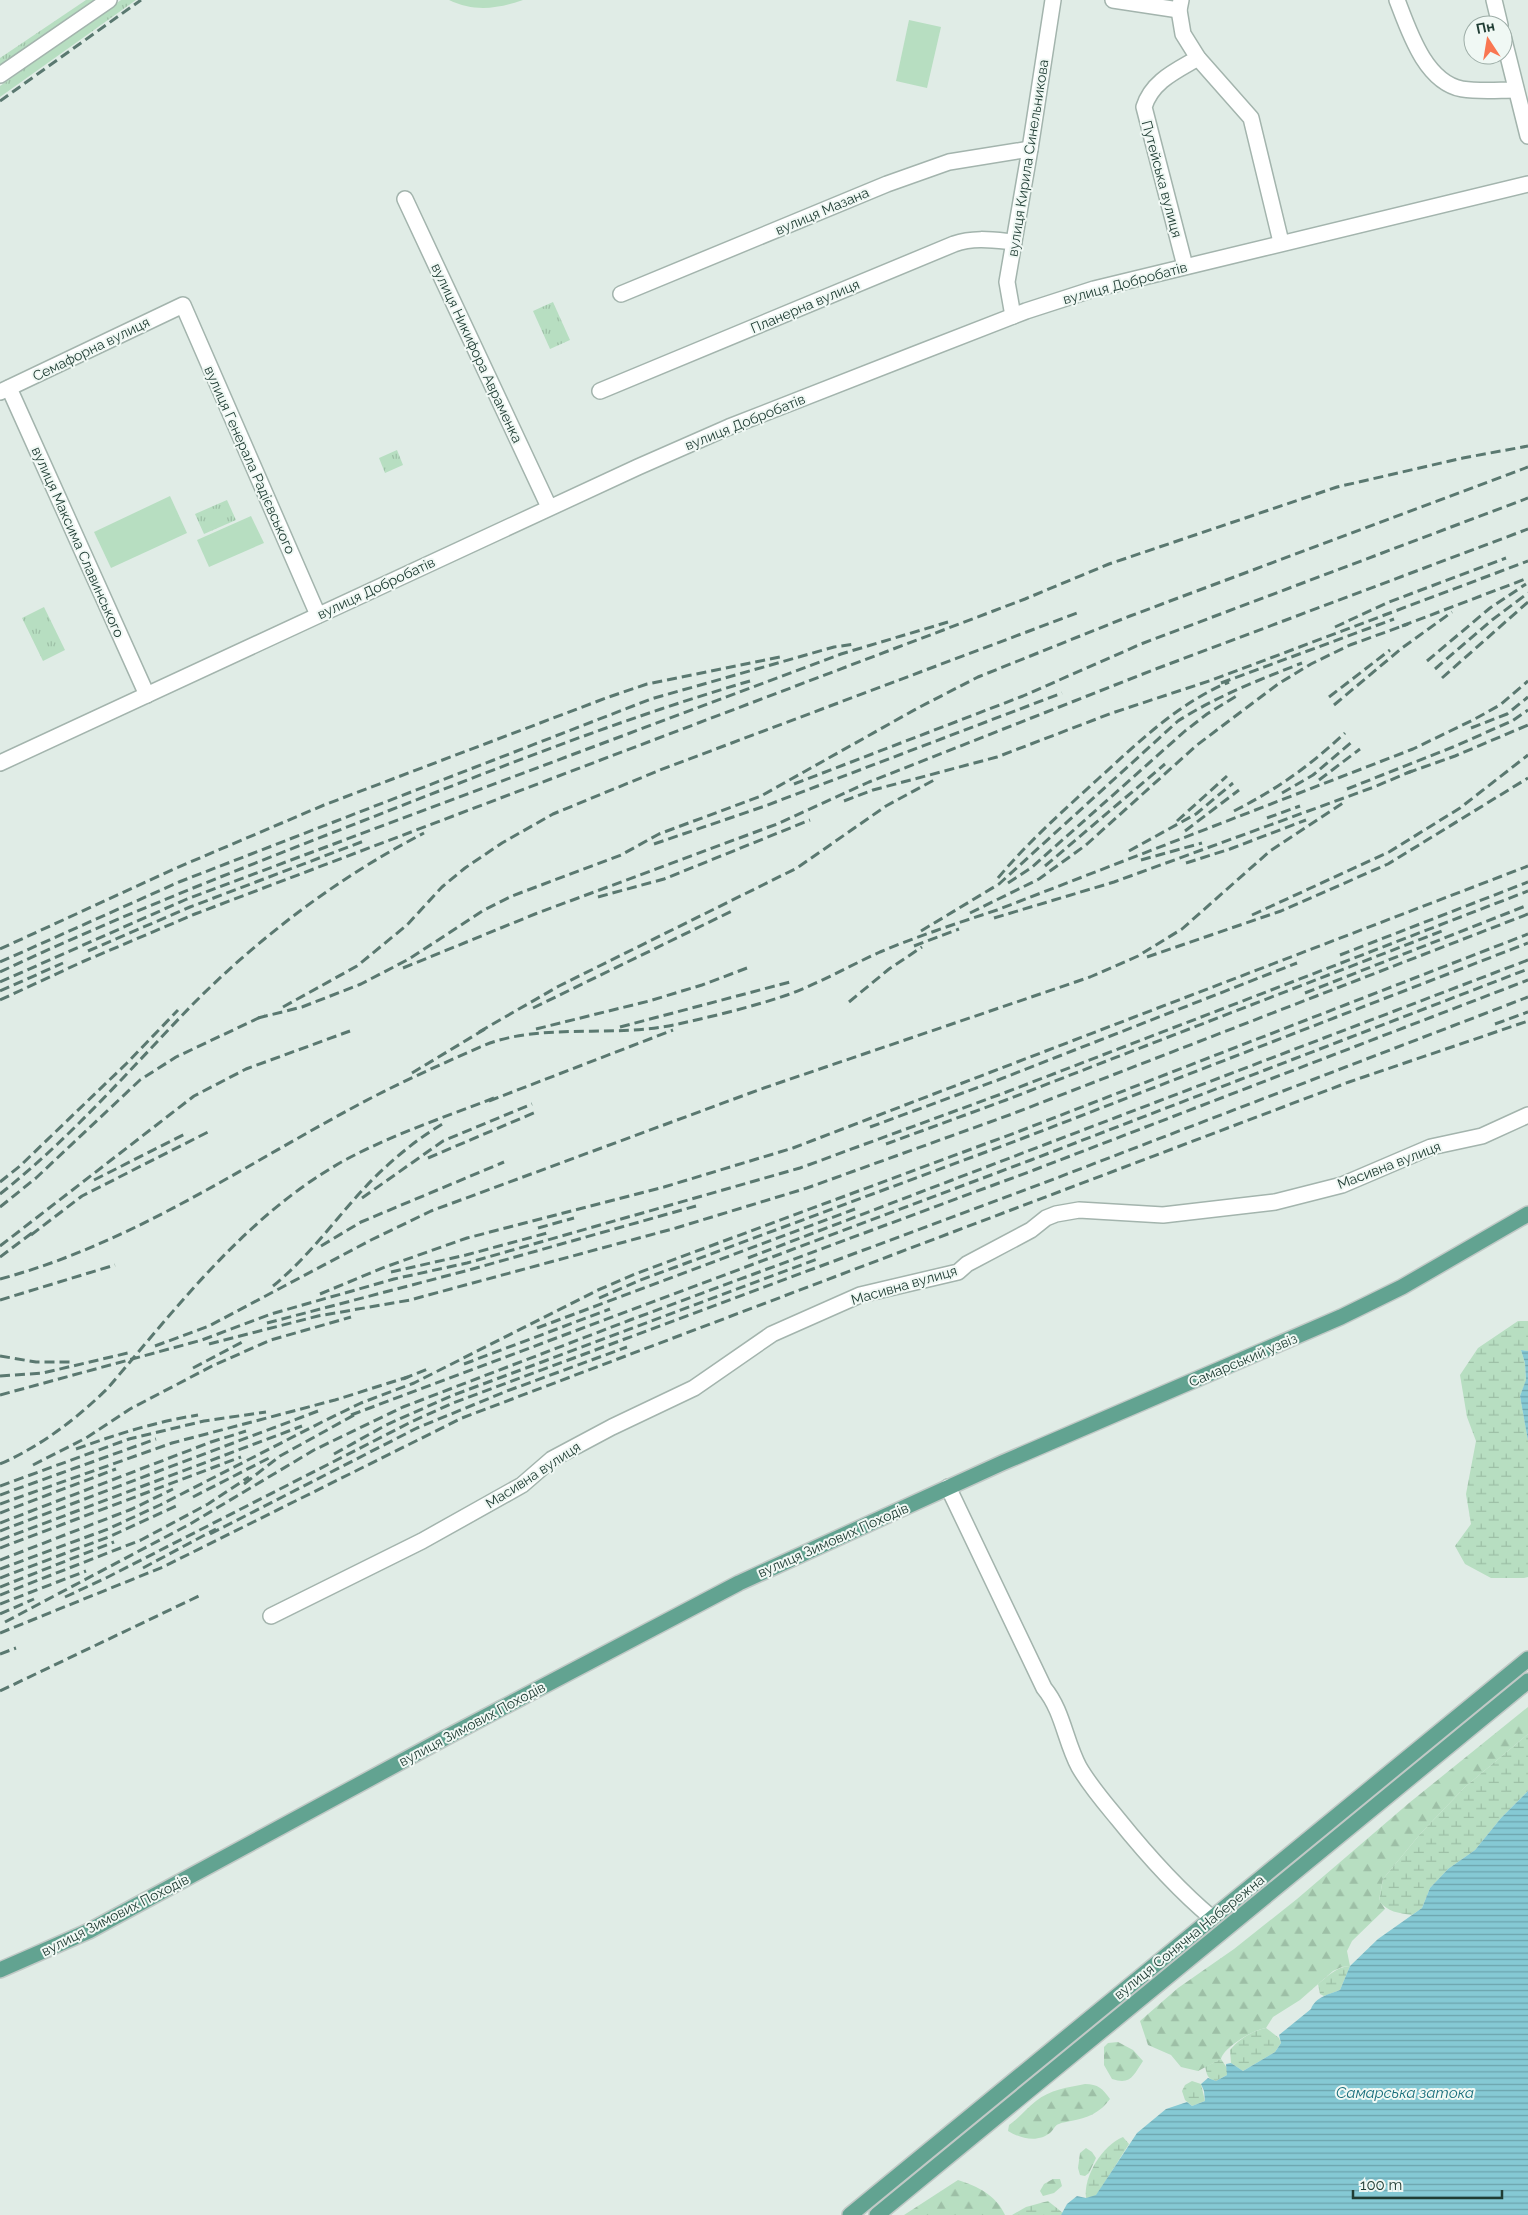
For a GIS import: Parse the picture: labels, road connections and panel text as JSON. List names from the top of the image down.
{
  "streets": {
    "main road": ["Самарський узвіз", "вулиця Зимових Походів", "вулиця Сонячна Набережна"],
    "street": [
      "вулиця Кирила Синельникова",
      "Путейська вулиця",
      "вулиця Мазана",
      "вулиця Добробатів",
      "Планерна вулиця",
      "Семафорна вулиця",
      "вулиця Никифора Авраменка",
      "вулиця Генерала Радієвського",
      "вулиця Максима Славинського",
      "Масивна вулиця"
    ]
  },
  "crossings": [
    ["вулиця Кирила Синельникова", "вулиця Мазана"],
    ["вулиця Кирила Синельникова", "вулиця Добробатів"],
    ["вулиця Кирила Синельникова", "Планерна вулиця"],
    ["Путейська вулиця", "вулиця Добробатів"],
    ["вулиця Добробатів", "вулиця Никифора Авраменка"],
    ["вулиця Добробатів", "вулиця Генерала Радієвського"],
    ["вулиця Добробатів", "вулиця Максима Славинського"],
    ["Семафорна вулиця", "вулиця Генерала Радієвського"],
    ["Семафорна вулиця", "вулиця Максима Славинського"],
    ["Самарський узвіз", "вулиця Зимових Походів"]
  ],
  "water": ["Самарська затока"],
  "scale_bar": "100 m",
  "north": "top"
}
